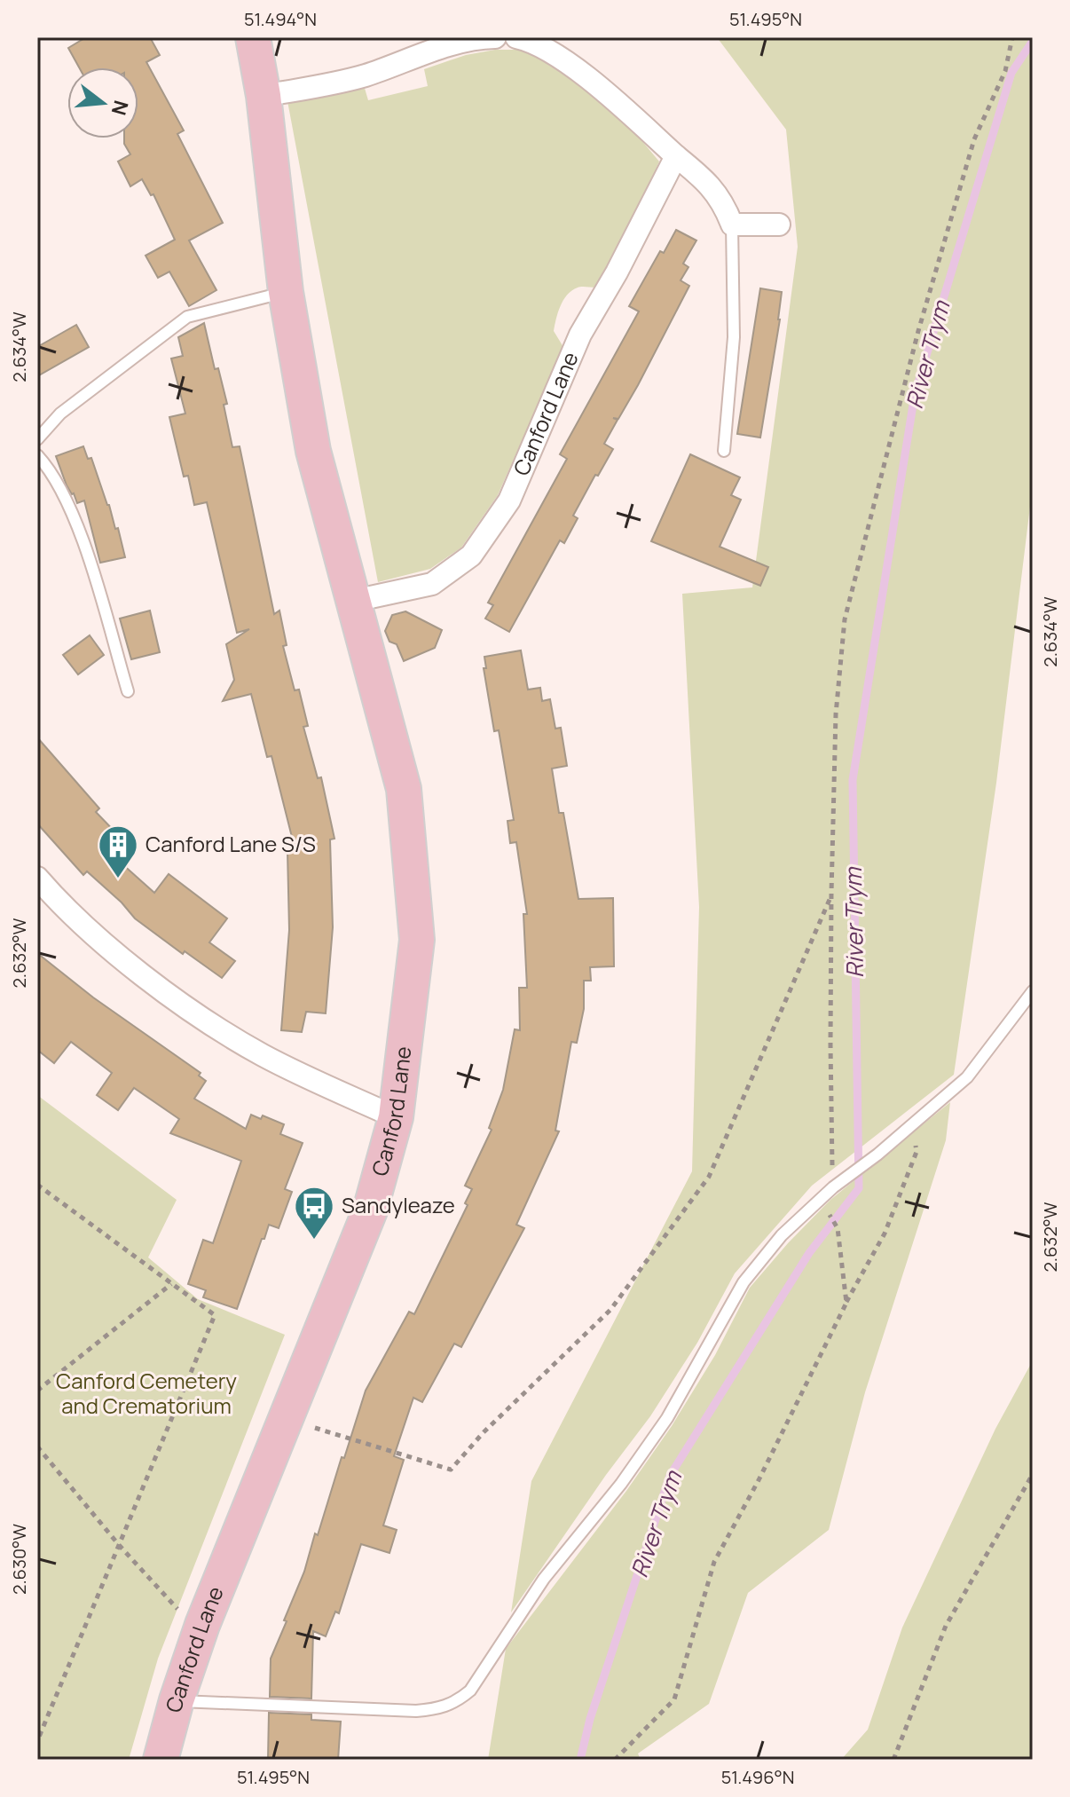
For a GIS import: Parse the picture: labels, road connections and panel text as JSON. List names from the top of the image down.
{
  "streets": {
    "main road": ["Canford Lane"]
  },
  "water": ["River Trym"],
  "parks": ["Canford Cemetery and Crematorium"],
  "places": {
    "building": ["Canford Lane S/S"],
    "bus stop": ["Sandyleaze"]
  },
  "north": "right",
  "coordinates": [
    "51.494°N",
    "51.495°N",
    "2.634°W",
    "2.632°W",
    "2.630°W",
    "51.496°N"
  ]
}
